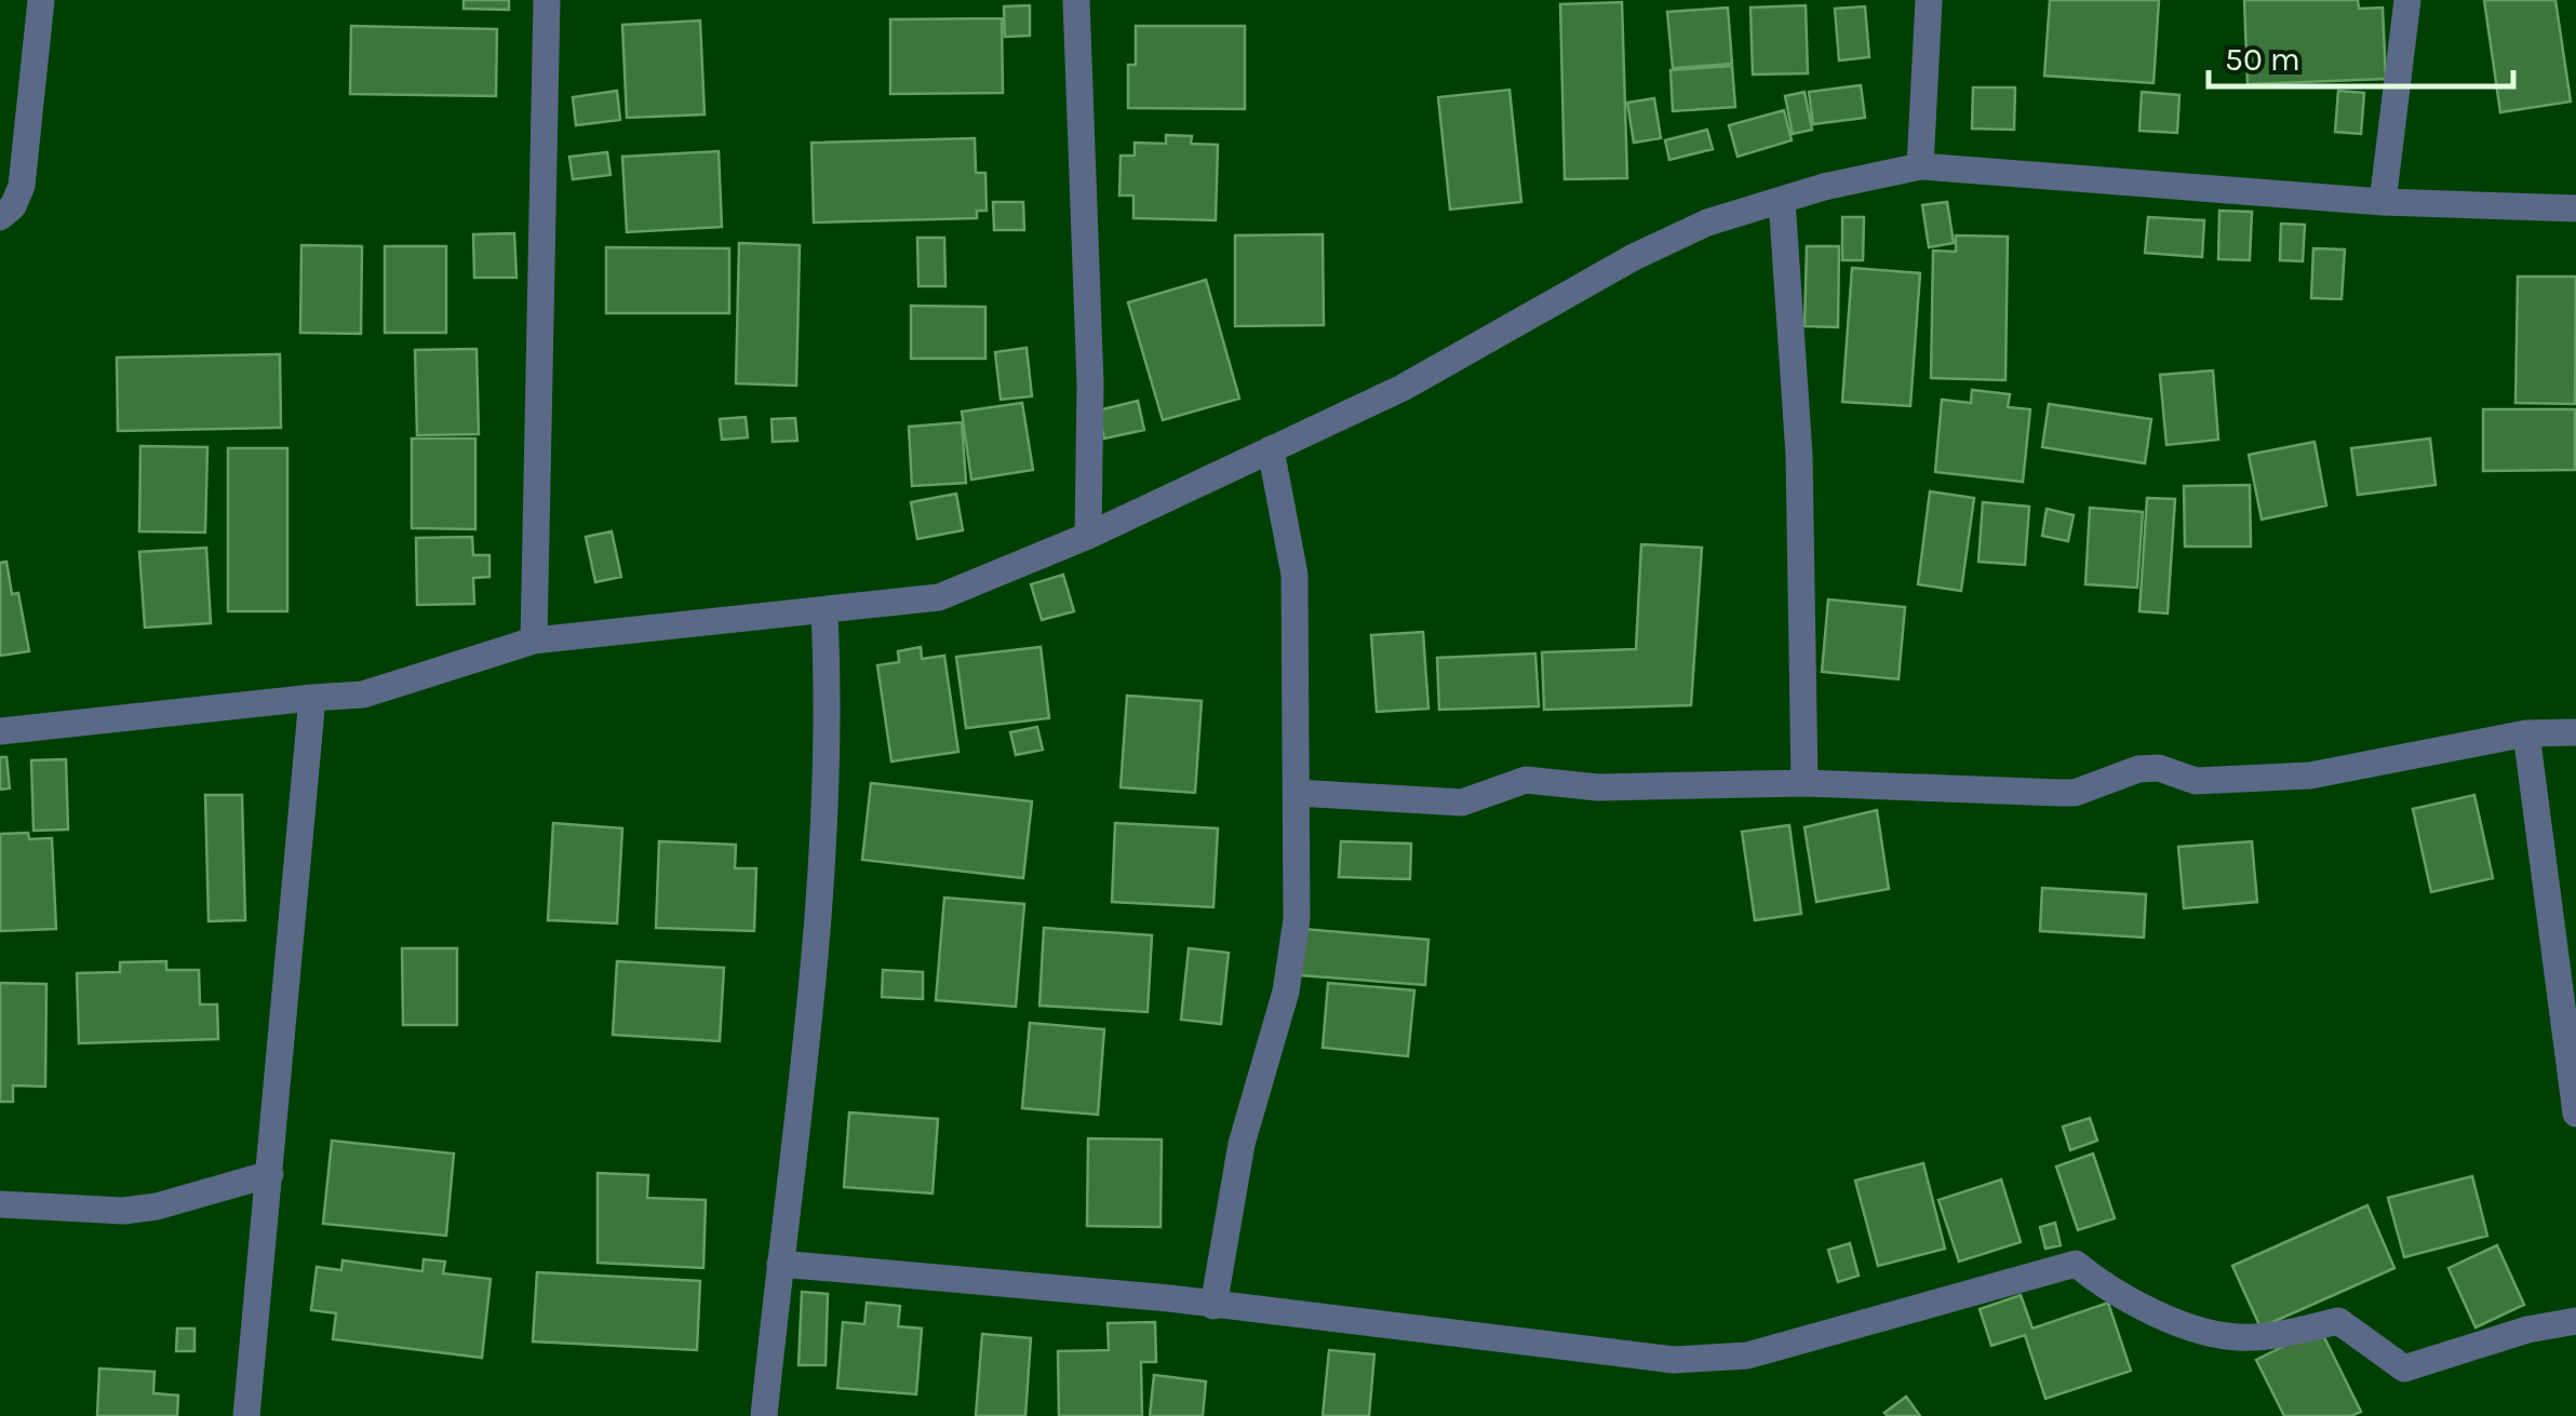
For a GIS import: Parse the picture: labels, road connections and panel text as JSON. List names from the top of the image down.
{
  "scale_bar": "50 m"
}
